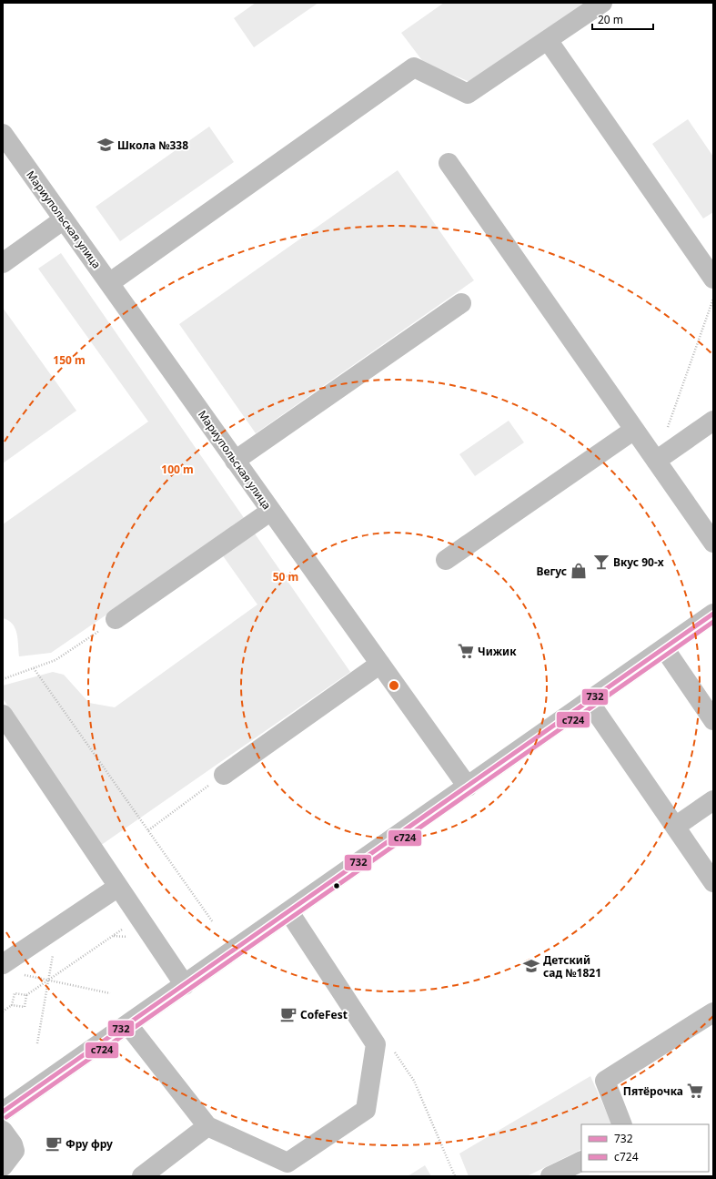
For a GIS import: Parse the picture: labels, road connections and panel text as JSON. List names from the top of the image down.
{
  "streets": {
    "street": ["Мариупольская улица"]
  },
  "places": {
    "school or university": ["Школа №338", "Детский сад №1821"],
    "bar": ["Вкус 90-х"],
    "shop": ["Вегус"],
    "supermarket": ["Чижик", "Пятёрочка"],
    "cafe": ["CofeFest", "Фру фру"]
  },
  "lines": ["transit line 732", "transit line с724"],
  "legend": ["732", "с724"],
  "scale_bar": "20 m",
  "rings": ["150 m", "100 m", "50 m"]
}
